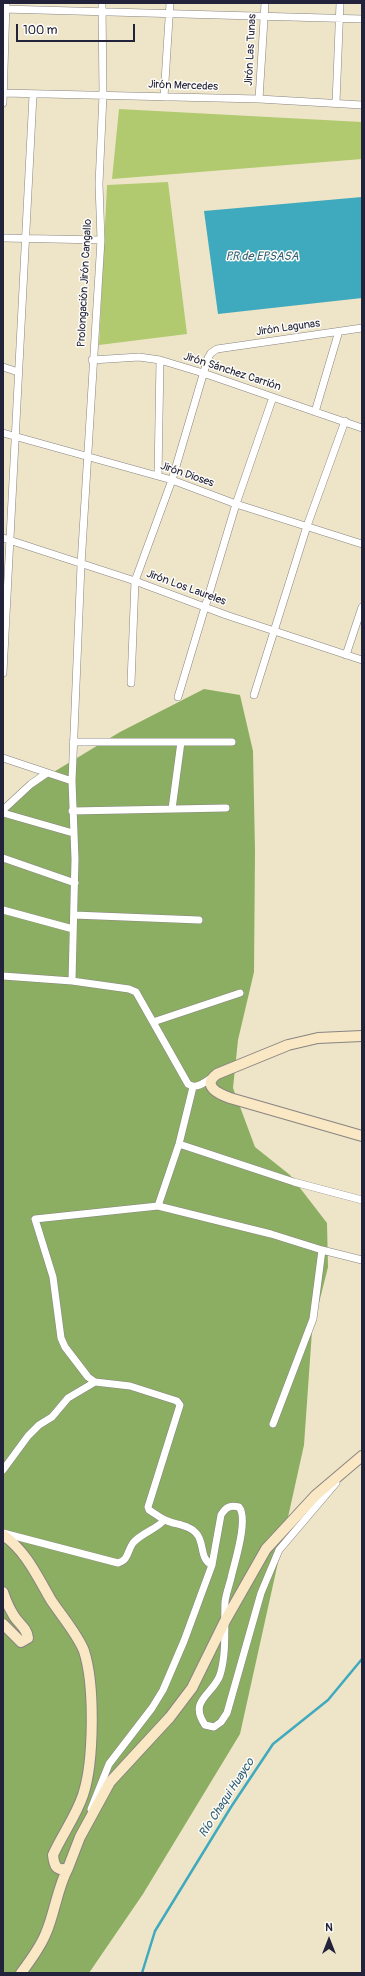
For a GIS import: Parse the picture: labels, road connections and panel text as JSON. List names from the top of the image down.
{
  "streets": {
    "street": [
      "Jirón Las Tunas",
      "Jirón Mercedes",
      "Prolongación Jirón Cangallo",
      "Jirón Lagunas",
      "Jirón Sánchez Carrión",
      "Jirón Dioses",
      "Jirón Los Laureles"
    ]
  },
  "crossings": [
    ["Jirón Las Tunas", "Jirón Mercedes"],
    ["Jirón Mercedes", "Prolongación Jirón Cangallo"],
    ["Prolongación Jirón Cangallo", "Jirón Sánchez Carrión"],
    ["Prolongación Jirón Cangallo", "Jirón Dioses"],
    ["Prolongación Jirón Cangallo", "Jirón Los Laureles"],
    ["Jirón Lagunas", "Jirón Sánchez Carrión"]
  ],
  "water": ["P.R de EPSASA", "Río Chaqui Huayco"],
  "scale_bar": "100 m",
  "north": "top"
}
